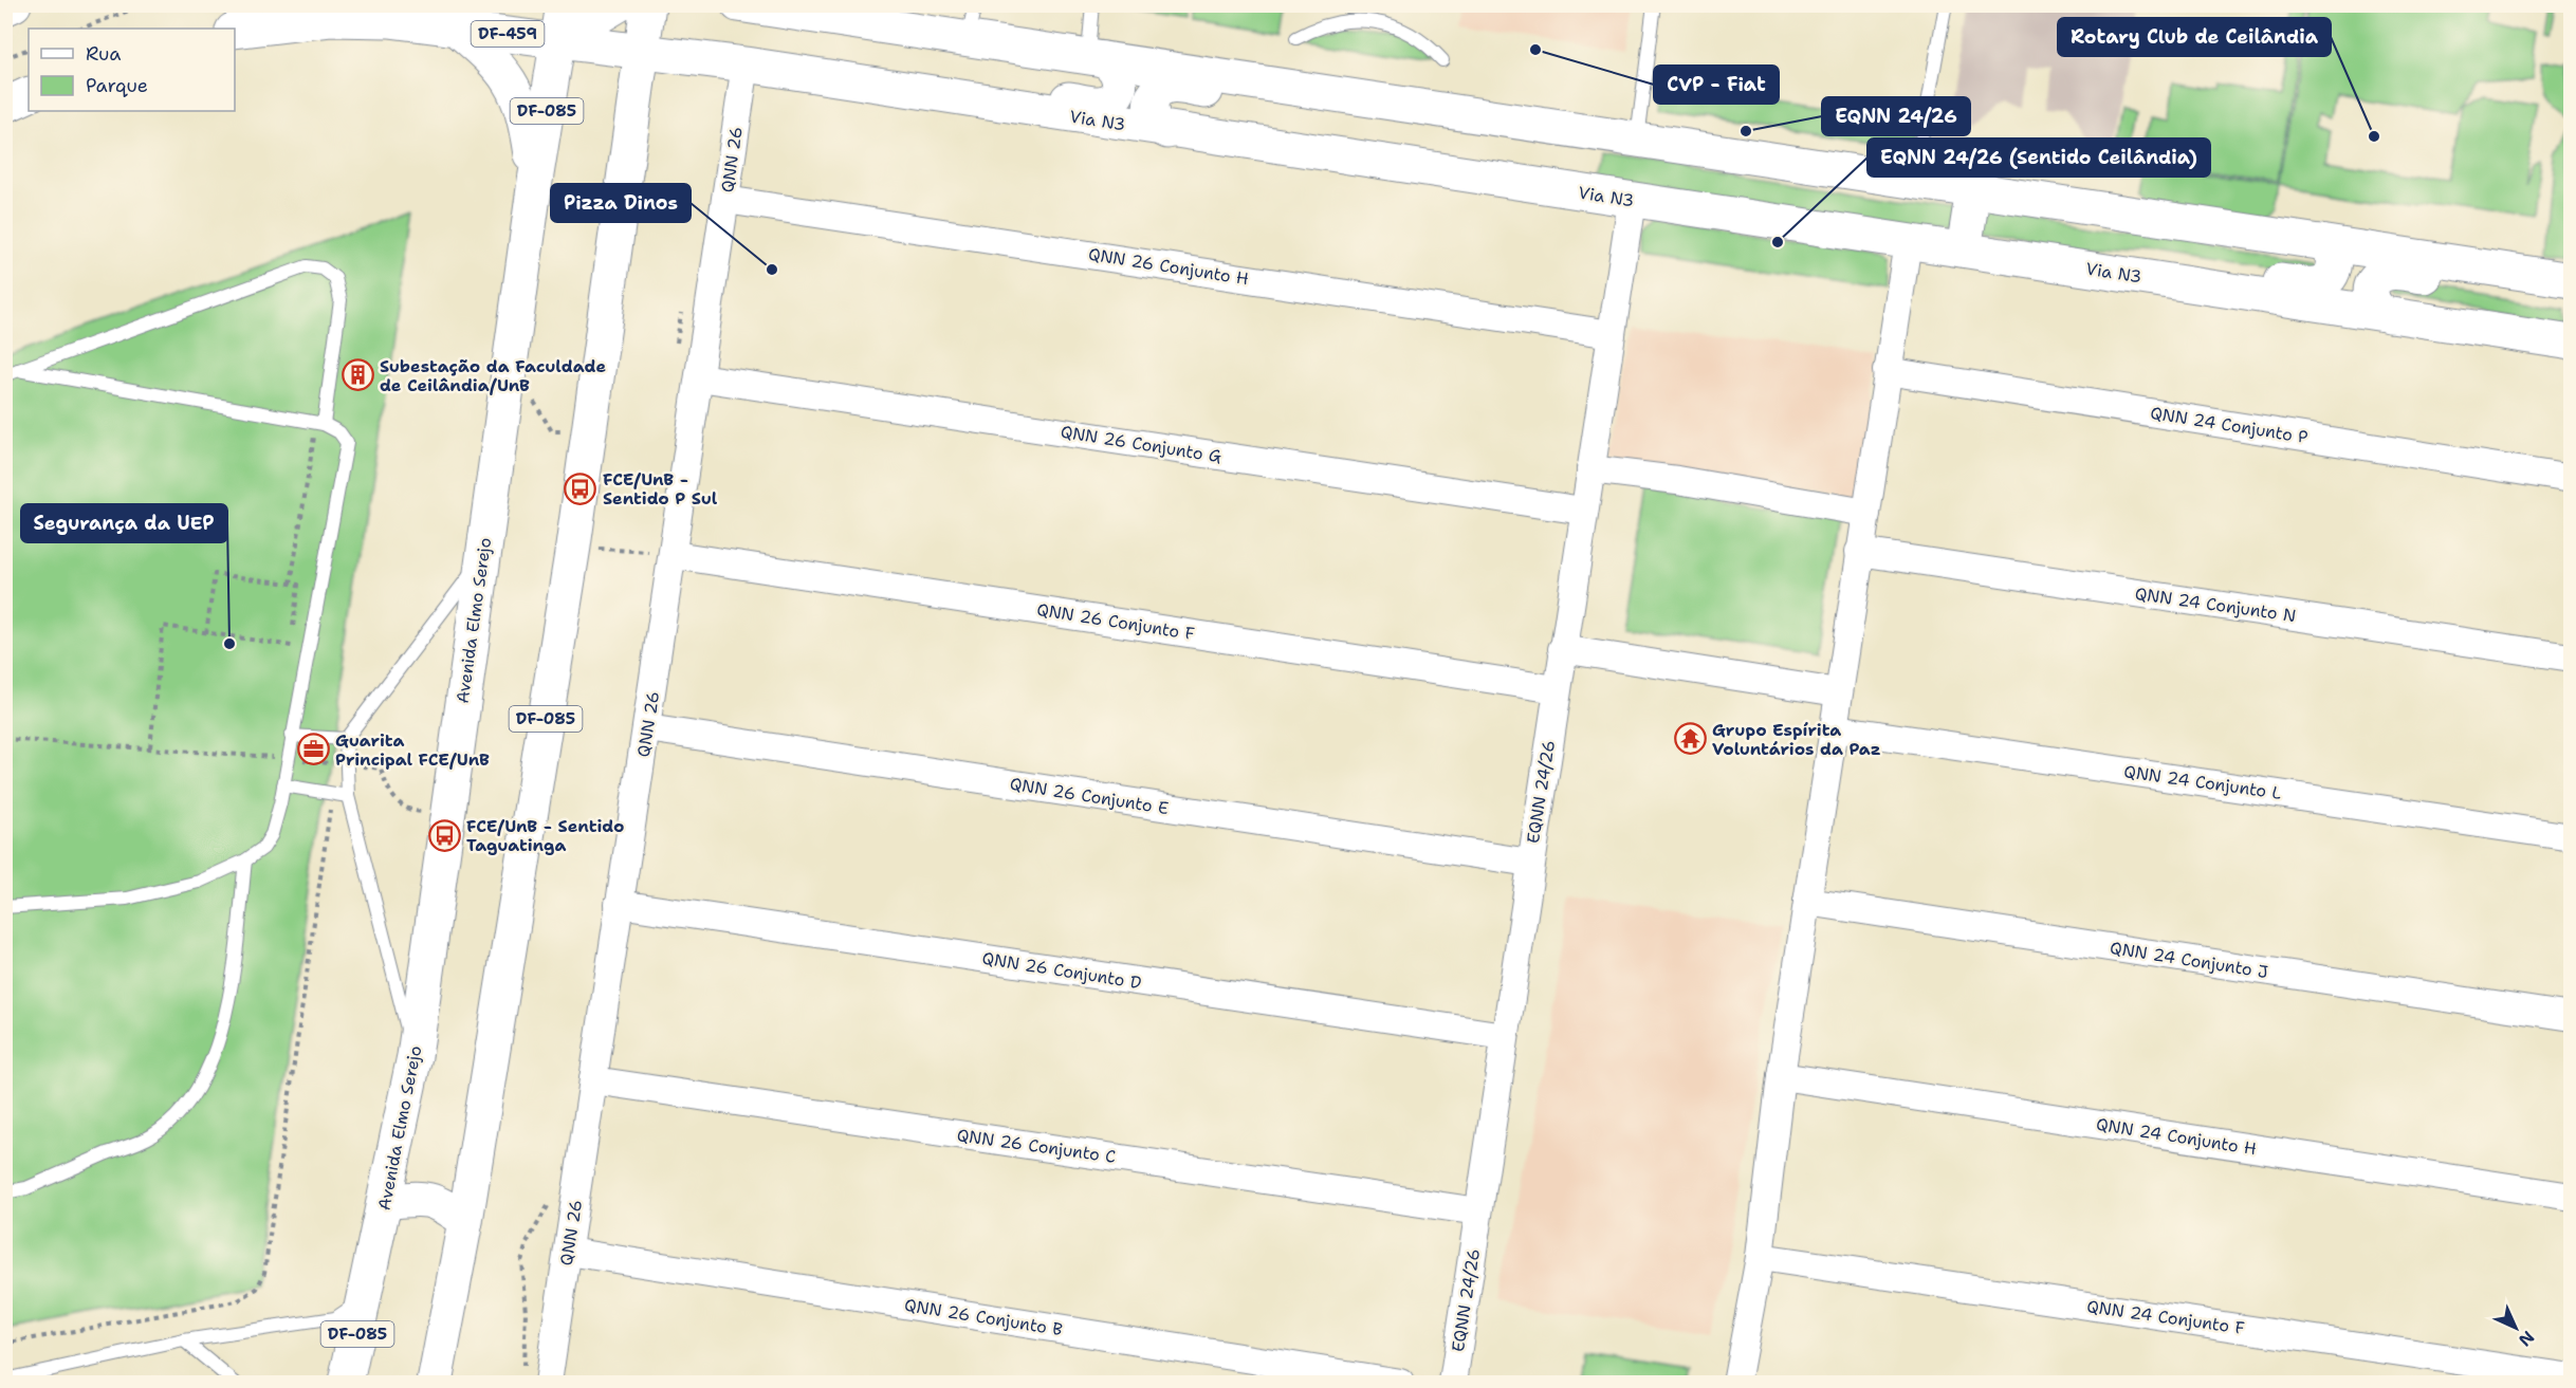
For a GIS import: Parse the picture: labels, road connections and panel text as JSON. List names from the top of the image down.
{
  "streets": {
    "main road": [
      "DF-459",
      "DF-085",
      "Via N3",
      "Avenida Elmo Serejo"
    ],
    "street": [
      "QNN 26",
      "QNN 26 Conjunto H",
      "QNN 24 Conjunto P",
      "QNN 26 Conjunto G",
      "QNN 24 Conjunto N",
      "QNN 26 Conjunto F",
      "QNN 24 Conjunto L",
      "EQNN 24/26",
      "QNN 26 Conjunto E",
      "QNN 24 Conjunto J",
      "QNN 26 Conjunto D",
      "QNN 24 Conjunto H",
      "QNN 26 Conjunto C",
      "QNN 26 Conjunto B",
      "QNN 24 Conjunto F"
    ]
  },
  "crossings": [
    ["DF-459", "DF-085"],
    ["DF-459", "Via N3"],
    ["DF-459", "Avenida Elmo Serejo"],
    ["DF-085", "Via N3"],
    ["Via N3", "QNN 26"],
    ["Via N3", "EQNN 24/26"],
    ["QNN 26", "QNN 26 Conjunto H"],
    ["QNN 26", "QNN 26 Conjunto G"],
    ["QNN 26", "QNN 26 Conjunto F"],
    ["QNN 26", "QNN 26 Conjunto E"],
    ["QNN 26", "QNN 26 Conjunto D"],
    ["QNN 26", "QNN 26 Conjunto C"],
    ["QNN 26", "QNN 26 Conjunto B"],
    ["QNN 26 Conjunto H", "EQNN 24/26"],
    ["QNN 26 Conjunto G", "EQNN 24/26"],
    ["QNN 26 Conjunto F", "EQNN 24/26"],
    ["EQNN 24/26", "QNN 26 Conjunto E"],
    ["EQNN 24/26", "QNN 26 Conjunto D"],
    ["EQNN 24/26", "QNN 26 Conjunto C"]
  ],
  "places": {
    "other": [
      "CVP - Fiat",
      "EQNN 24/26",
      "Rotary Club de Ceilândia",
      "EQNN 24/26 (Sentido Ceilândia)",
      "Pizza Dinos",
      "Segurança da UEP"
    ],
    "building": ["Subestação da Faculdade de Ceilândia/UnB"],
    "bus stop": ["FCE/UnB - Sentido P Sul", "FCE/UnB - Sentido Taguatinga"],
    "temple": ["Grupo Espírita Voluntários da Paz"],
    "office": ["Guarita Principal FCE/UnB"]
  },
  "legend": ["Rua", "Parque"],
  "north": "bottom right"
}
